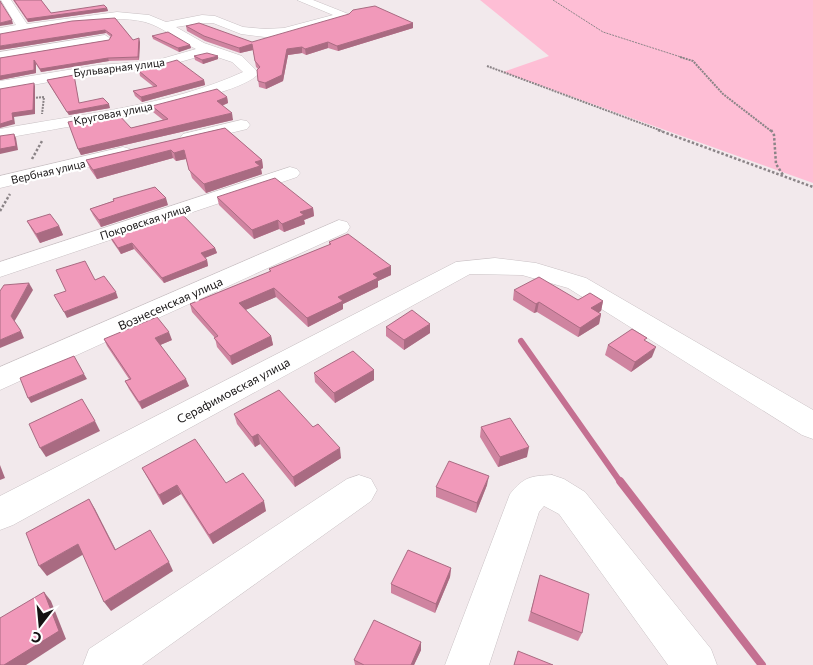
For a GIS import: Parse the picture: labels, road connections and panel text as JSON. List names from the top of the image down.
{
  "streets": {
    "street": [
      "Бульварная улица",
      "Круговая улица",
      "Вербная улица",
      "Покровская улица",
      "Вознесенская улица",
      "Серафимовская улица"
    ]
  },
  "crossings": [
    ["Бульварная улица", "Круговая улица"]
  ],
  "north": "bottom"
}
